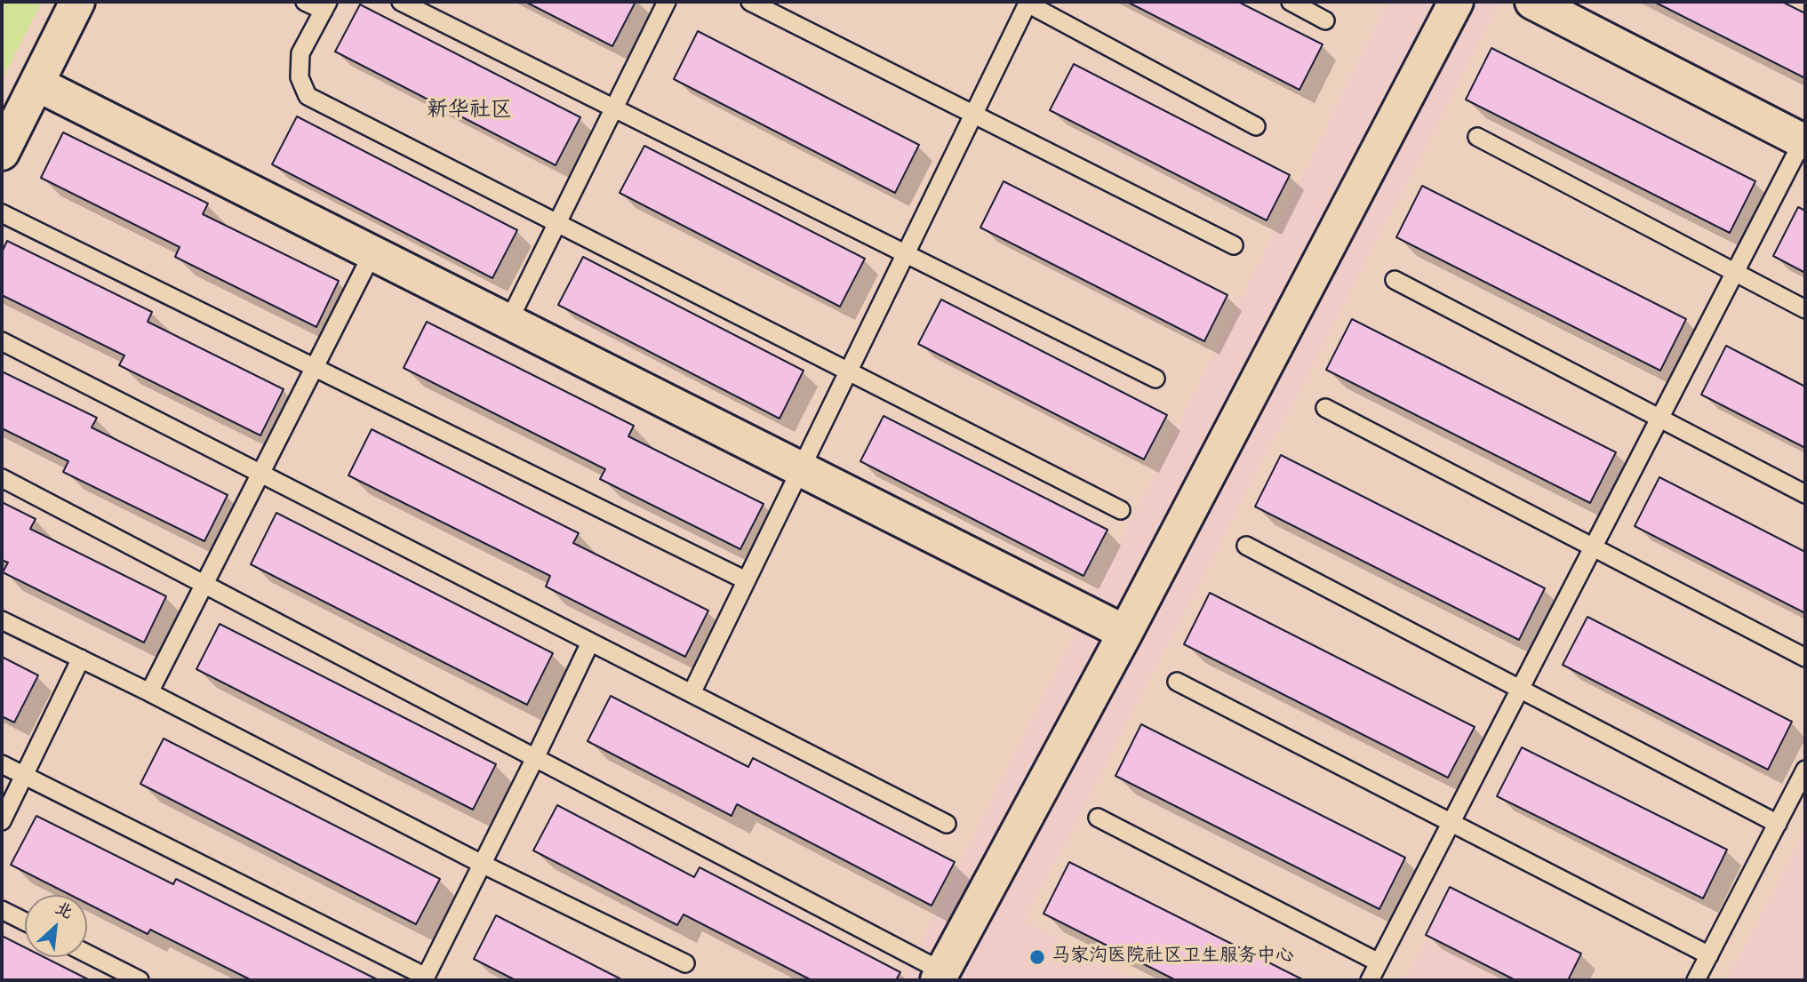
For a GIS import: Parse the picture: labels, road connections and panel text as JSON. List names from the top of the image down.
{
  "districts": ["新华社区"],
  "places": ["马家沟医院社区卫生服务中心"],
  "north": "top right"
}
